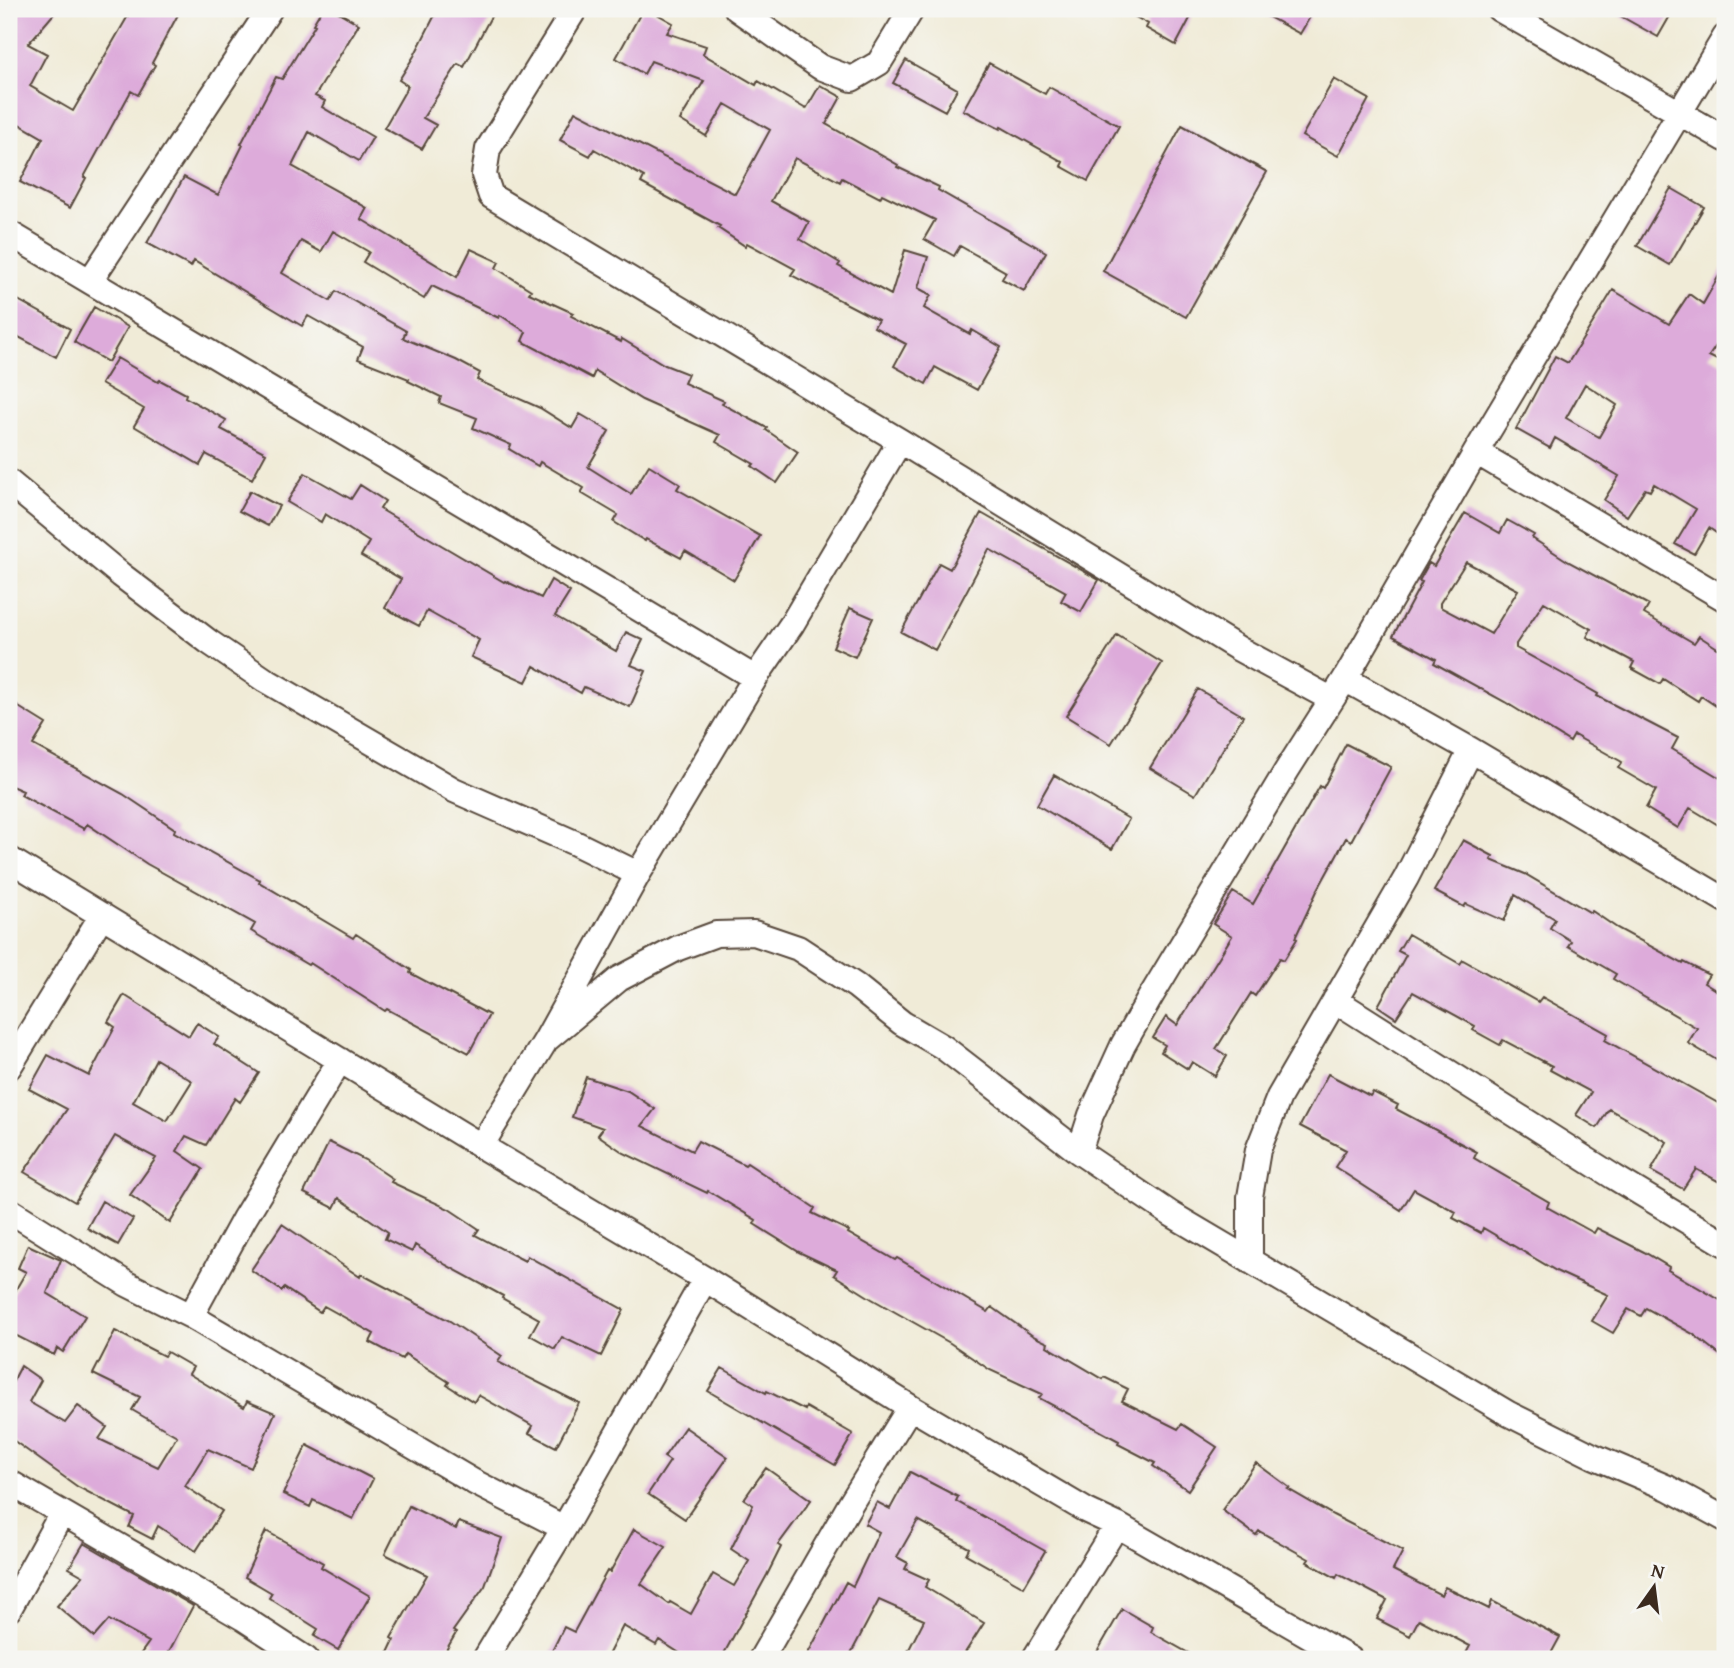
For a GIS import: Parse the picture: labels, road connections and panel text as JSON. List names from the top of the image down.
{
  "north": "top"
}
